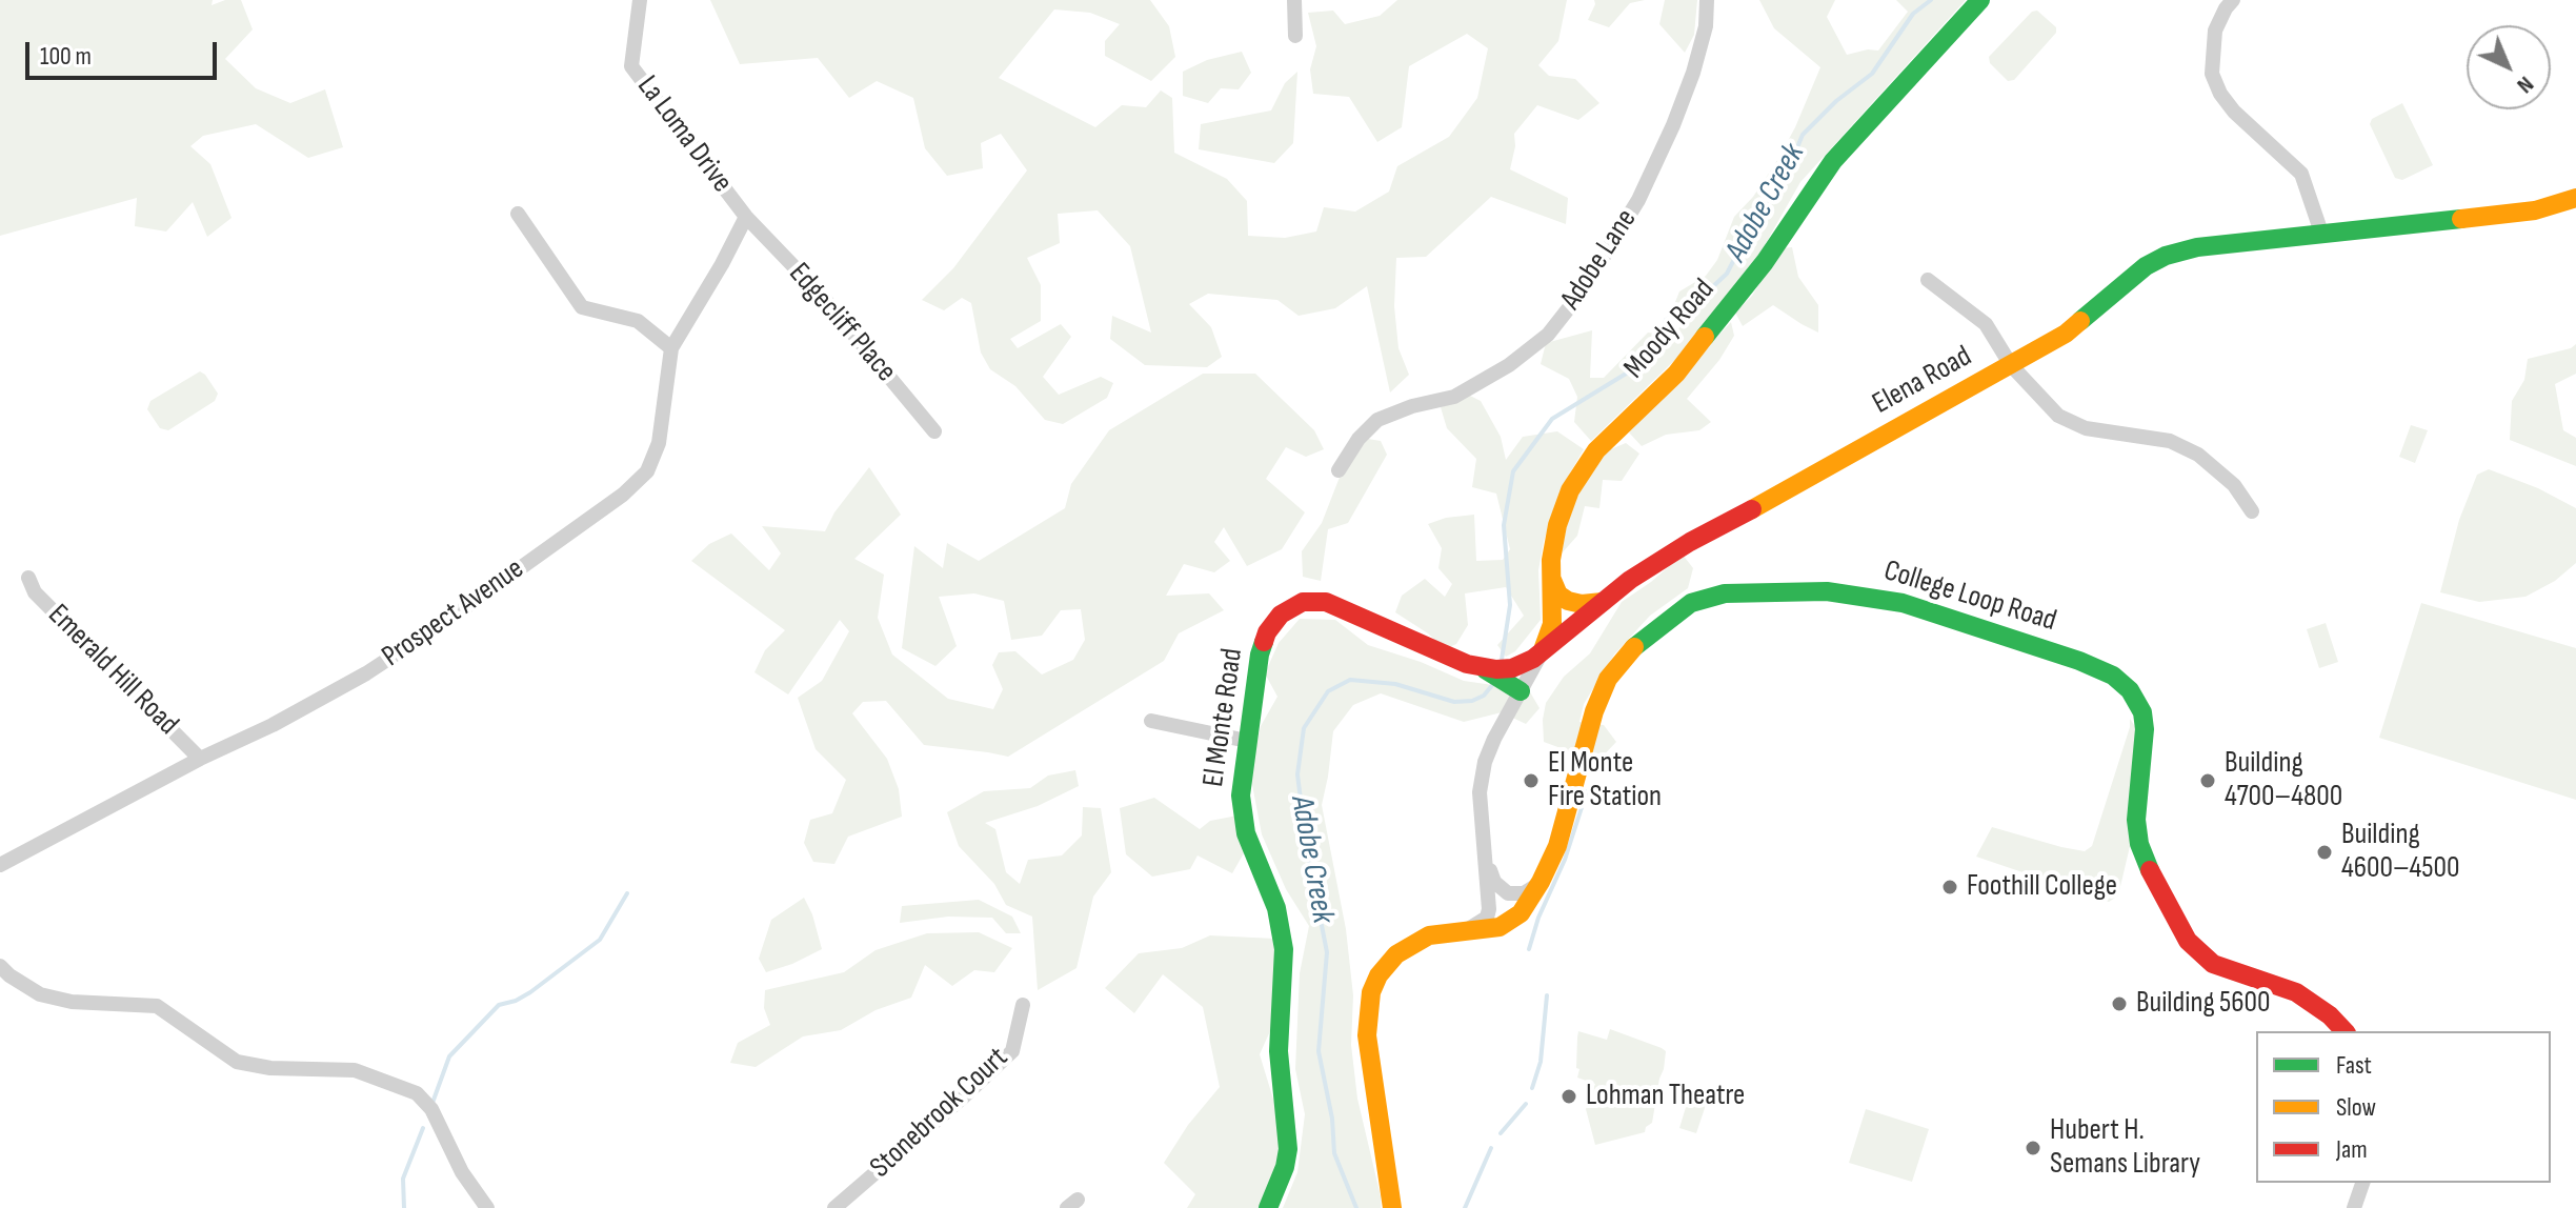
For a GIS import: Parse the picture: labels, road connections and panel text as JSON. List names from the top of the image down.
{
  "streets": {
    "street": [
      "La Loma Drive",
      "Adobe Lane",
      "Edgecliff Place",
      "Moody Road",
      "Elena Road",
      "College Loop Road",
      "Prospect Avenue",
      "Emerald Hill Road",
      "El Monte Road",
      "Stonebrook Court"
    ]
  },
  "crossings": [
    ["La Loma Drive", "Edgecliff Place"],
    ["La Loma Drive", "Prospect Avenue"],
    ["Edgecliff Place", "Prospect Avenue"],
    ["Moody Road", "Elena Road"],
    ["Moody Road", "El Monte Road"],
    ["Elena Road", "College Loop Road"],
    ["Elena Road", "El Monte Road"],
    ["Prospect Avenue", "Emerald Hill Road"]
  ],
  "water": ["Adobe Creek"],
  "places": [
    "El Monte Fire Station",
    "Building 4700–4800",
    "Building 4600–4500",
    "Foothill College",
    "Building 5600",
    "Lohman Theatre",
    "Hubert H. Semans Library"
  ],
  "legend": ["Fast", "Slow", "Jam"],
  "scale_bar": "100 m",
  "north": "bottom right"
}
